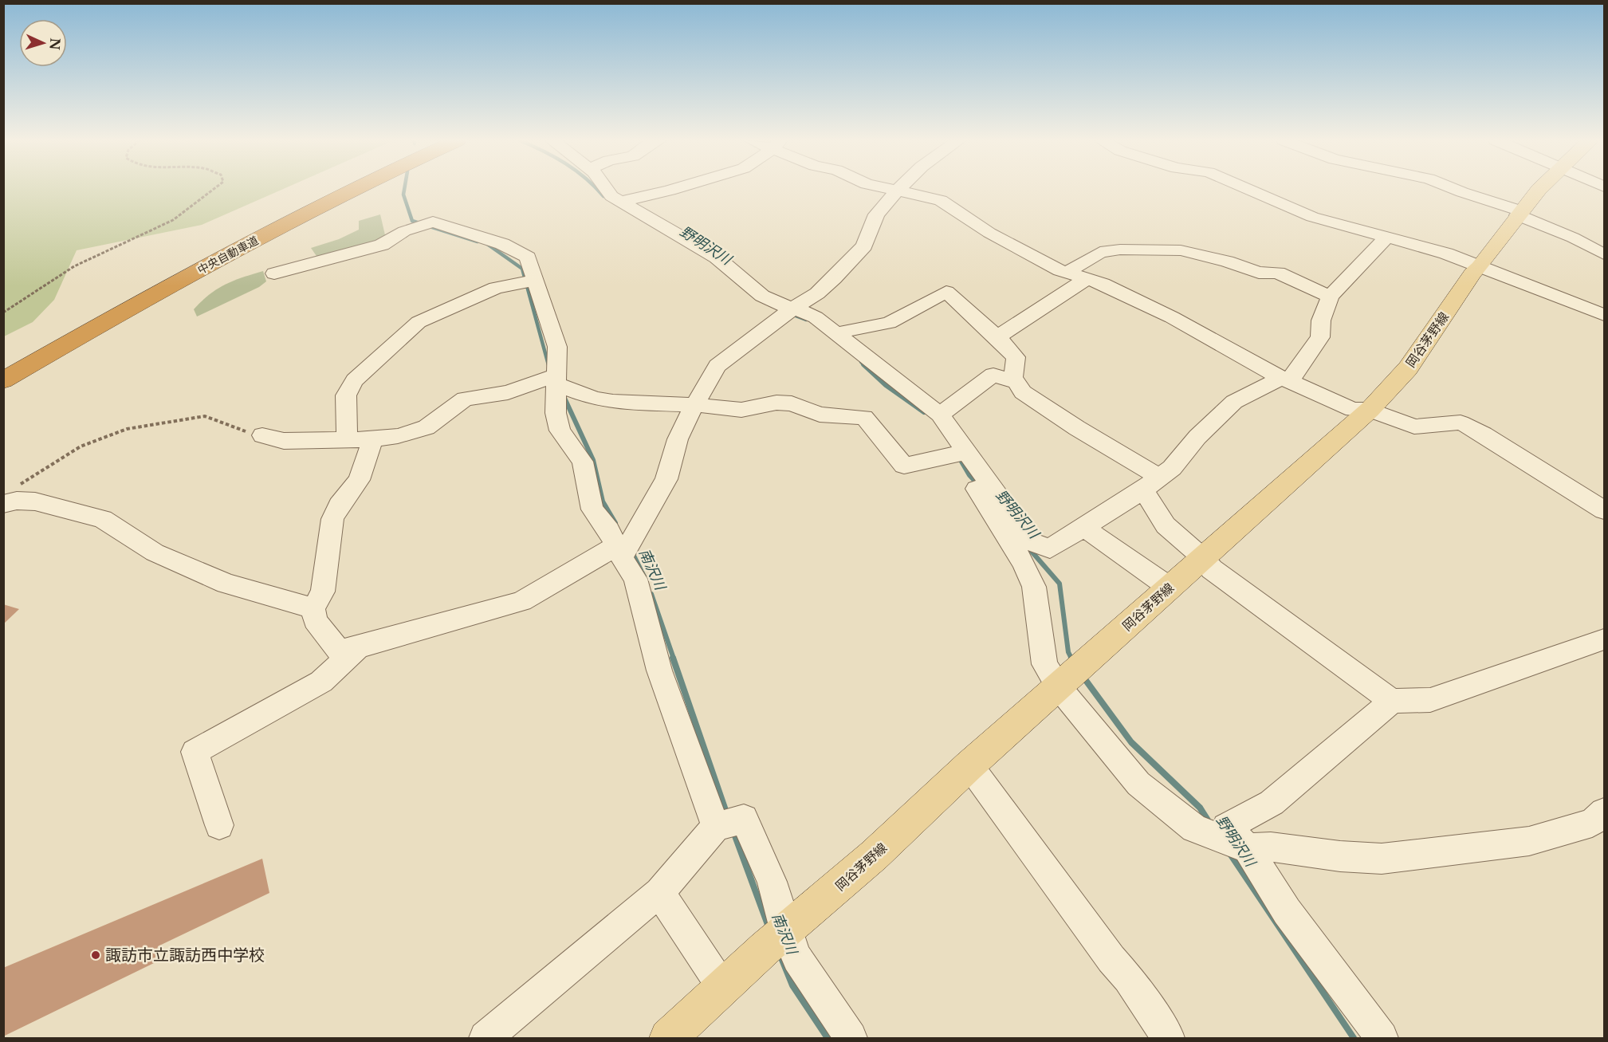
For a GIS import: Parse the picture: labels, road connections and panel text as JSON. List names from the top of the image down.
{
  "streets": {
    "highway": ["中央自動車道"],
    "main road": ["岡谷茅野線"]
  },
  "water": ["野明沢川", "南沢川"],
  "places": ["諏訪市立諏訪西中学校"],
  "north": "right"
}
